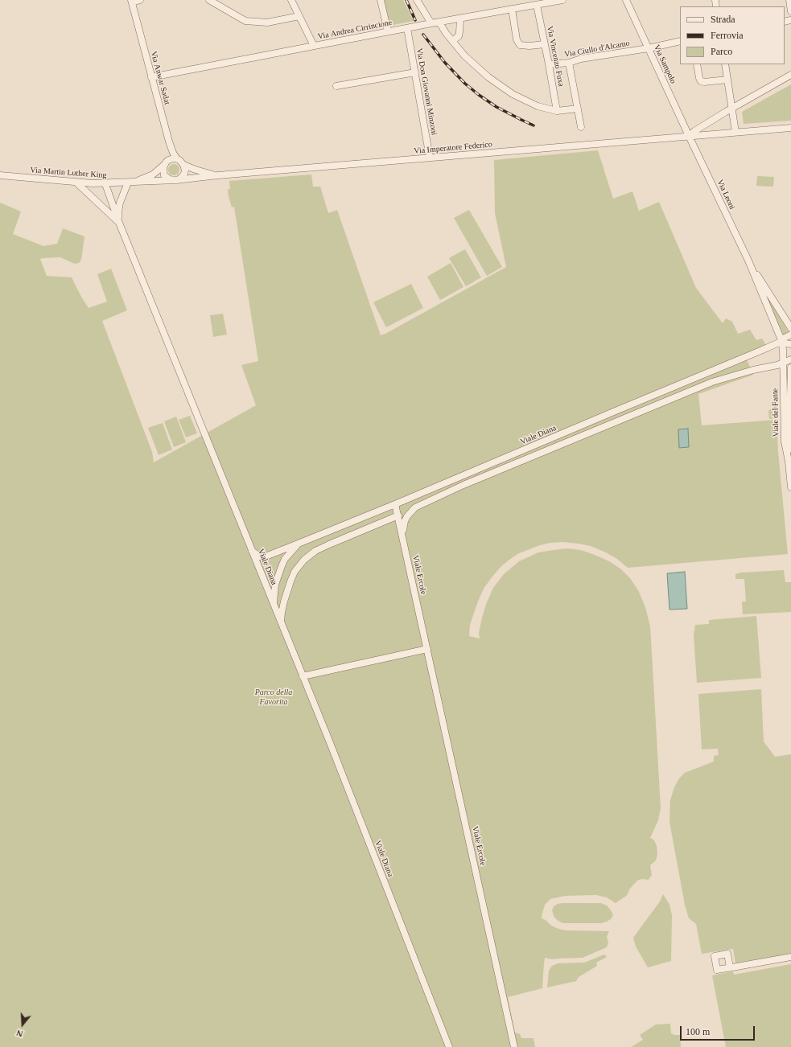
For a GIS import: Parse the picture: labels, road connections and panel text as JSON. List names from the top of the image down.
{
  "streets": {
    "street": [
      "Via Andrea Cirrincione",
      "Via Ciullo d'Alcamo",
      "Via Vincenzo Fuxa",
      "Via Sampolo",
      "Via Anwar Sadat",
      "Via Don Giovanni Minzoni",
      "Via Imperatore Federico",
      "Via Martin Luther King",
      "Via Leoni",
      "Viale del Fante",
      "Viale Diana",
      "Viale Ercole"
    ]
  },
  "crossings": [
    ["Via Andrea Cirrincione", "Via Vincenzo Fuxa"],
    ["Via Andrea Cirrincione", "Via Anwar Sadat"],
    ["Via Andrea Cirrincione", "Via Don Giovanni Minzoni"],
    ["Via Ciullo d'Alcamo", "Via Vincenzo Fuxa"],
    ["Via Ciullo d'Alcamo", "Via Sampolo"],
    ["Via Sampolo", "Via Imperatore Federico"],
    ["Via Sampolo", "Via Leoni"],
    ["Via Don Giovanni Minzoni", "Via Imperatore Federico"],
    ["Via Imperatore Federico", "Via Leoni"],
    ["Via Leoni", "Viale del Fante"],
    ["Via Leoni", "Viale Diana"],
    ["Viale Diana", "Viale Ercole"]
  ],
  "parks": ["Parco della Favorita"],
  "legend": ["Strada", "Ferrovia", "Parco"],
  "scale_bar": "100 m",
  "north": "bottom"
}
